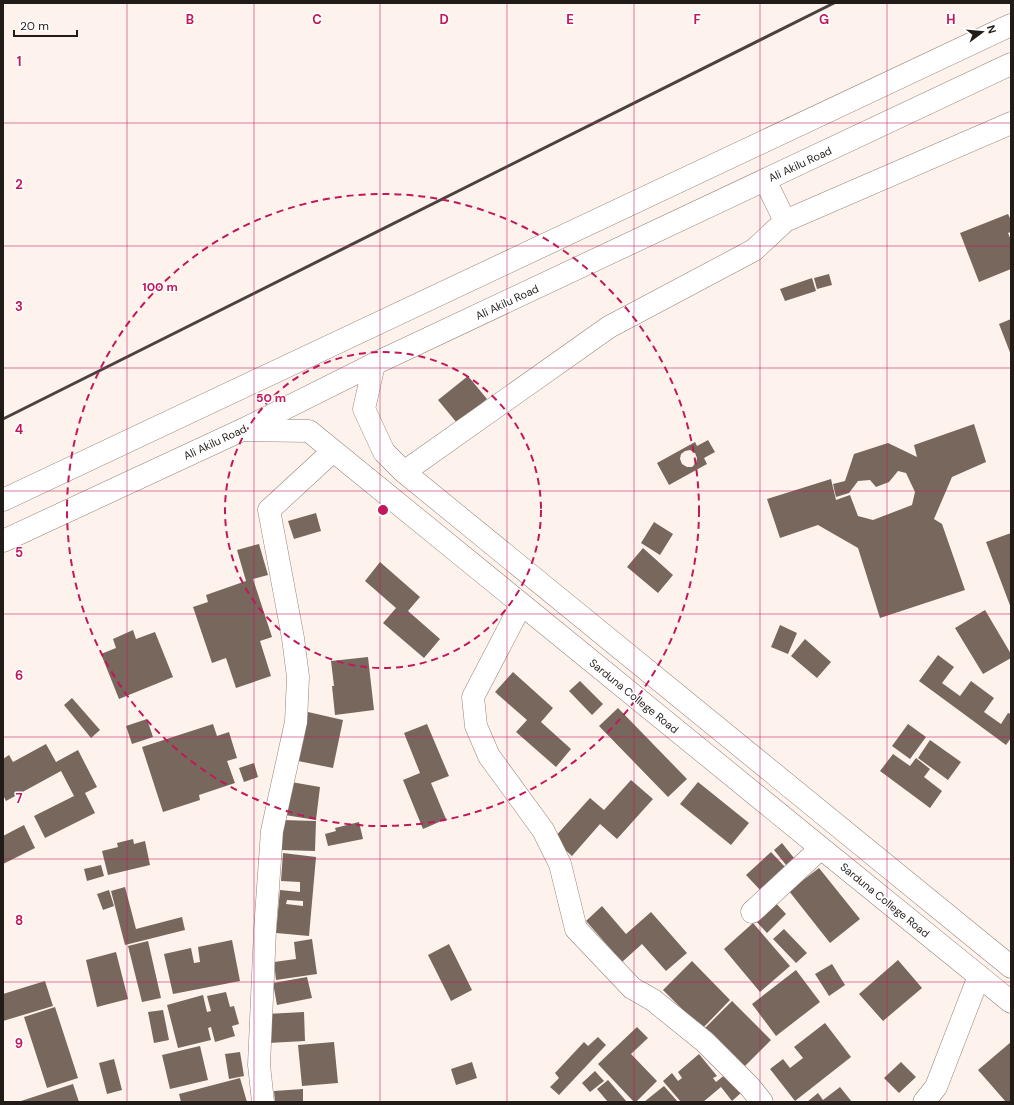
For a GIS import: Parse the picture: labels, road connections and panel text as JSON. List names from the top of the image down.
{
  "streets": {
    "street": ["Ali Akilu Road", "Sarduna College Road"]
  },
  "crossings": [
    ["Ali Akilu Road", "Sarduna College Road"]
  ],
  "scale_bar": "20 m",
  "north": "right",
  "grid": {
    "columns": [
      "B",
      "C",
      "D",
      "E",
      "F",
      "G",
      "H"
    ],
    "rows": [
      "1",
      "2",
      "3",
      "4",
      "5",
      "6",
      "7",
      "8",
      "9"
    ]
  },
  "rings": ["100 m", "50 m"]
}
